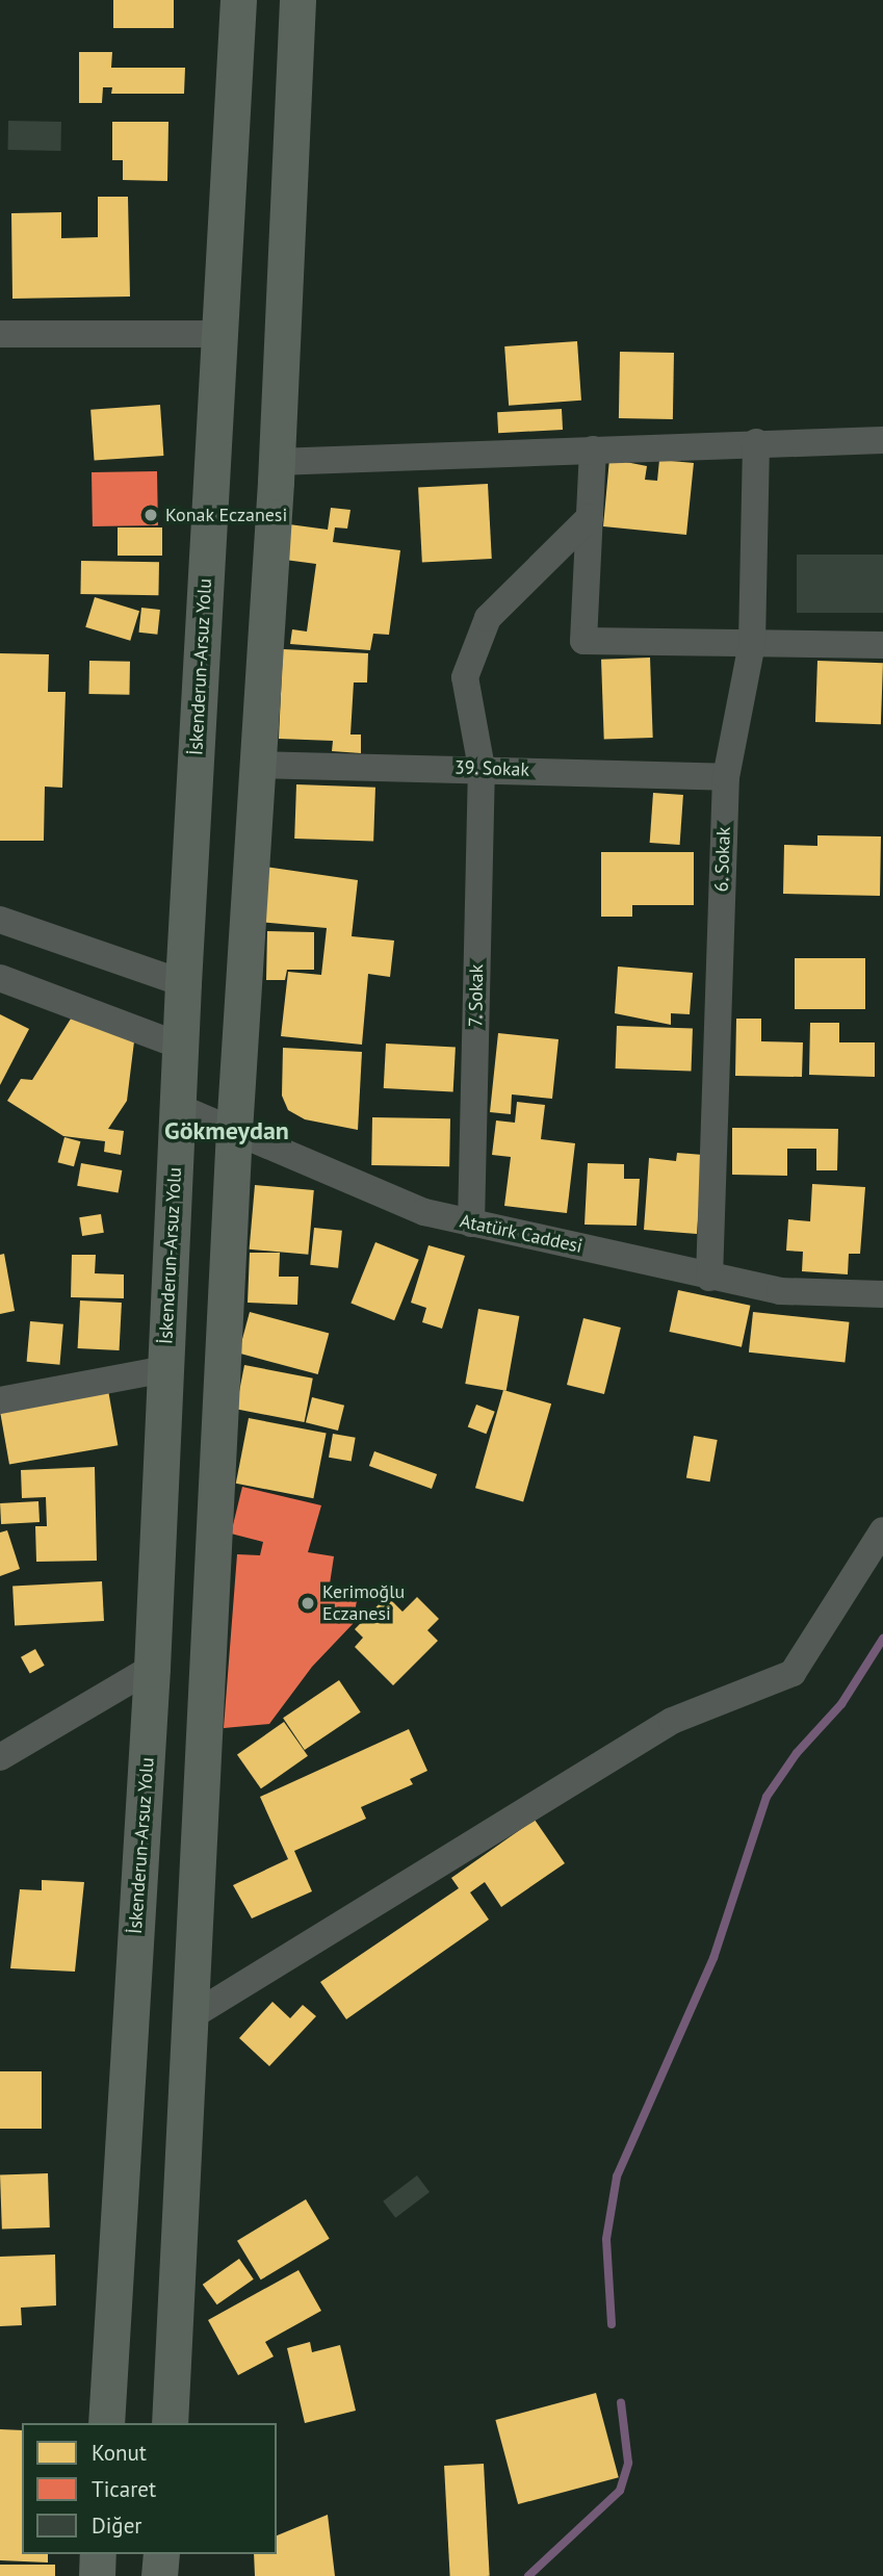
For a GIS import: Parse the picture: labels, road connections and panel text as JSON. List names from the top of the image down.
{
  "streets": {
    "main road": ["İskenderun-Arsuz Yolu"],
    "street": [
      "39. Sokak",
      "6. Sokak",
      "7. Sokak",
      "Atatürk Caddesi"
    ]
  },
  "crossings": [
    ["İskenderun-Arsuz Yolu", "Atatürk Caddesi"],
    ["39. Sokak", "6. Sokak"],
    ["39. Sokak", "7. Sokak"],
    ["6. Sokak", "Atatürk Caddesi"],
    ["7. Sokak", "Atatürk Caddesi"]
  ],
  "districts": ["Gökmeydan"],
  "places": ["Konak Eczanesi", "Kerimoğlu Eczanesi"],
  "legend": ["Konut", "Ticaret", "Diğer"]
}
